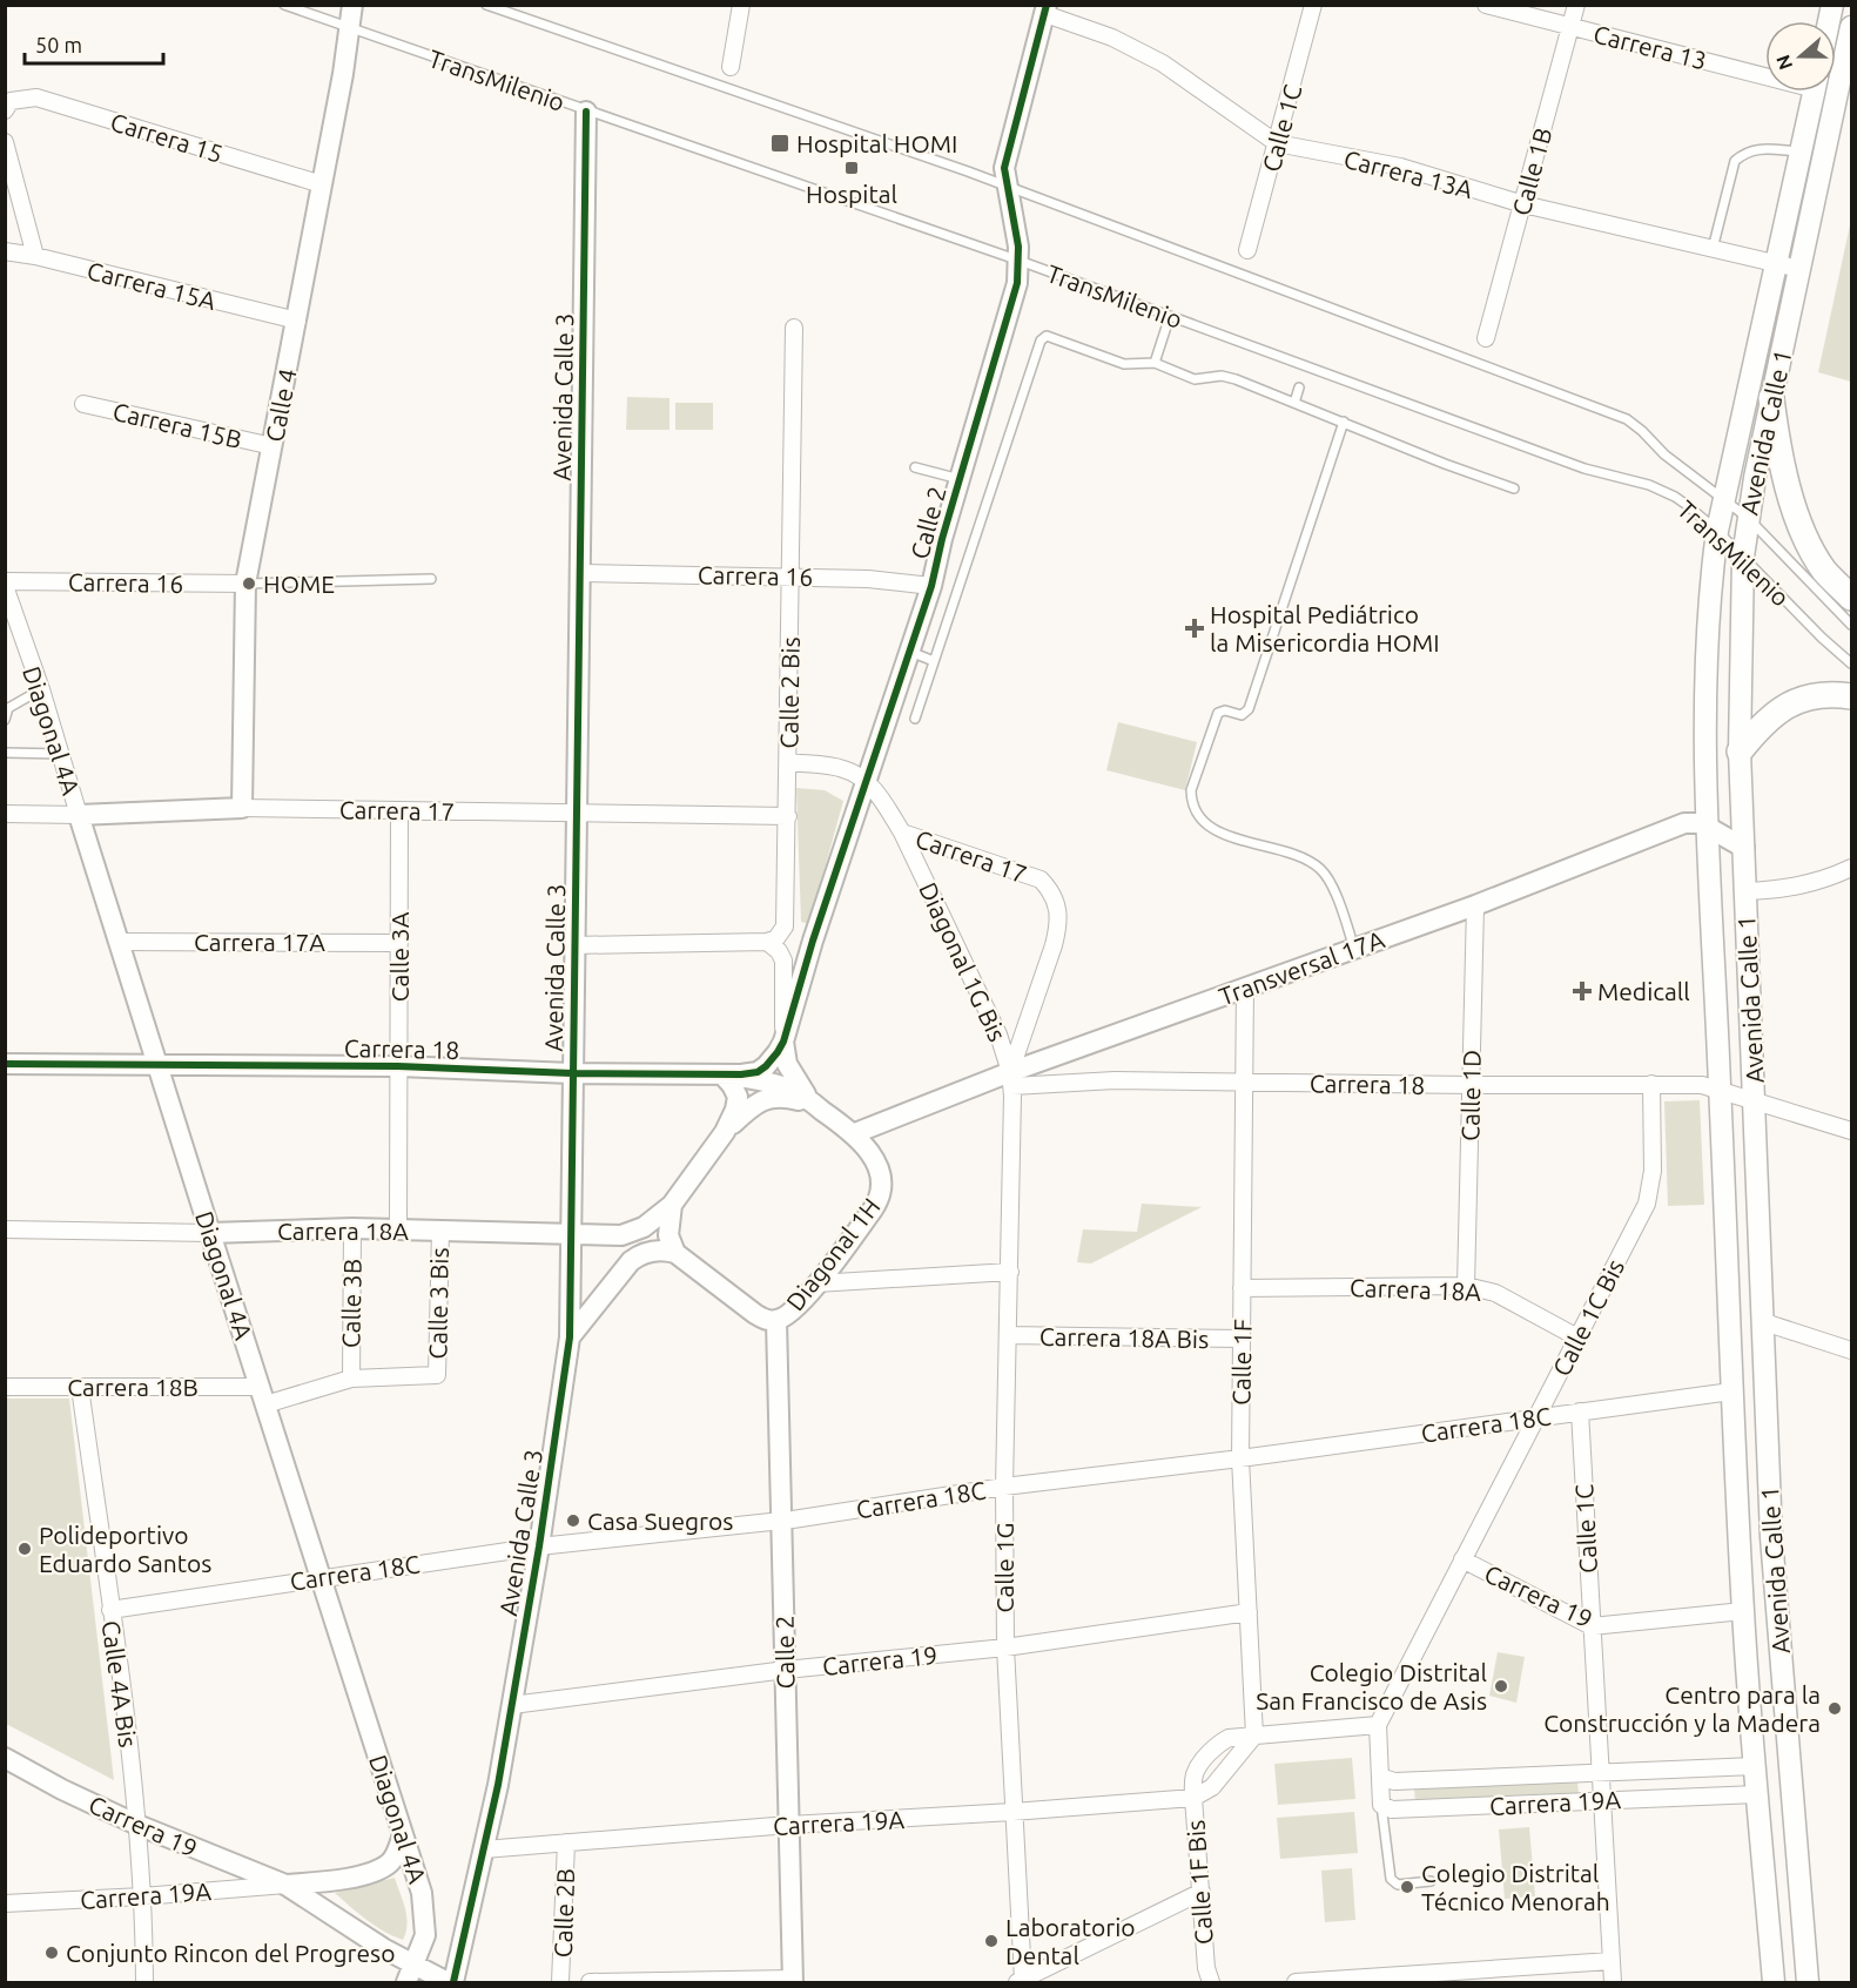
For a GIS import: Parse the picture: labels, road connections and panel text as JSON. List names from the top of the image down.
{
  "streets": {
    "main road": ["Avenida Calle 1"],
    "street": [
      "Carrera 13",
      "Calle 1C",
      "Carrera 15",
      "Calle 1B",
      "Carrera 13A",
      "Carrera 15A",
      "Avenida Calle 3",
      "Calle 4",
      "Carrera 15B",
      "Calle 2",
      "Carrera 16",
      "Calle 2 Bis",
      "Diagonal 4A",
      "Carrera 17",
      "Carrera 17A",
      "Calle 3A",
      "Diagonal 1G Bis",
      "Transversal 17A",
      "Carrera 18",
      "Calle 1D",
      "Carrera 18A",
      "Diagonal 1H",
      "Calle 3B",
      "Calle 3 Bis",
      "Calle 1C Bis",
      "Carrera 18A Bis",
      "Calle 1F",
      "Carrera 18B",
      "Carrera 18C",
      "Calle 1G",
      "Carrera 19",
      "Calle 4A Bis",
      "Carrera 19A",
      "Calle 1F Bis",
      "Calle 2B"
    ],
    "lane": ["TransMilenio"]
  },
  "crossings": [
    ["Carrera 13", "Calle 1B"],
    ["TransMilenio", "Avenida Calle 3"],
    ["TransMilenio", "Calle 4"],
    ["TransMilenio", "Avenida Calle 1"],
    ["TransMilenio", "Calle 2"],
    ["Calle 1C", "Carrera 13A"],
    ["Calle 1C", "Carrera 18C"],
    ["Calle 1C", "Carrera 19"],
    ["Calle 1C", "Carrera 19A"],
    ["Carrera 15", "Calle 4"],
    ["Calle 1B", "Carrera 13A"],
    ["Carrera 13A", "Avenida Calle 1"],
    ["Carrera 13A", "Calle 2"],
    ["Carrera 15A", "Calle 4"],
    ["Avenida Calle 3", "Carrera 16"],
    ["Avenida Calle 3", "Carrera 17"],
    ["Avenida Calle 3", "Carrera 18"],
    ["Avenida Calle 3", "Carrera 18A"],
    ["Avenida Calle 3", "Carrera 18C"],
    ["Avenida Calle 3", "Carrera 19"],
    ["Avenida Calle 3", "Carrera 19A"],
    ["Calle 4", "Carrera 15B"],
    ["Calle 4", "Carrera 16"],
    ["Calle 4", "Carrera 17"],
    ["Avenida Calle 1", "Transversal 17A"],
    ["Avenida Calle 1", "Carrera 18"],
    ["Avenida Calle 1", "Carrera 18C"],
    ["Avenida Calle 1", "Carrera 19"],
    ["Avenida Calle 1", "Carrera 19A"],
    ["Calle 2", "Carrera 16"],
    ["Calle 2", "Diagonal 1G Bis"],
    ["Calle 2", "Transversal 17A"],
    ["Calle 2", "Carrera 18"],
    ["Calle 2", "Carrera 18A"],
    ["Calle 2", "Diagonal 1H"],
    ["Calle 2", "Carrera 18C"],
    ["Calle 2", "Carrera 19"],
    ["Calle 2", "Carrera 19A"],
    ["Carrera 16", "Calle 2 Bis"],
    ["Carrera 16", "Diagonal 4A"],
    ["Calle 2 Bis", "Carrera 17"],
    ["Diagonal 4A", "Carrera 17"],
    ["Diagonal 4A", "Carrera 17A"],
    ["Diagonal 4A", "Carrera 18"],
    ["Diagonal 4A", "Carrera 18A"],
    ["Diagonal 4A", "Carrera 18B"],
    ["Diagonal 4A", "Carrera 18C"],
    ["Diagonal 4A", "Carrera 19"],
    ["Carrera 17", "Calle 3A"],
    ["Carrera 17", "Diagonal 1G Bis"],
    ["Carrera 17", "Transversal 17A"],
    ["Carrera 17", "Carrera 18"],
    ["Carrera 17", "Calle 1G"],
    ["Carrera 17A", "Calle 3A"],
    ["Calle 3A", "Carrera 18"],
    ["Calle 3A", "Carrera 18A"],
    ["Diagonal 1G Bis", "Transversal 17A"],
    ["Diagonal 1G Bis", "Carrera 18"],
    ["Diagonal 1G Bis", "Calle 1G"],
    ["Transversal 17A", "Carrera 18"],
    ["Transversal 17A", "Calle 1D"],
    ["Transversal 17A", "Carrera 18A"],
    ["Transversal 17A", "Diagonal 1H"],
    ["Transversal 17A", "Calle 1F"],
    ["Transversal 17A", "Calle 1G"],
    ["Carrera 18", "Calle 1D"],
    ["Carrera 18", "Carrera 18A"],
    ["Carrera 18", "Diagonal 1H"],
    ["Carrera 18", "Calle 1C Bis"],
    ["Carrera 18", "Calle 1F"],
    ["Carrera 18", "Calle 1G"],
    ["Calle 1D", "Carrera 18A"],
    ["Carrera 18A", "Diagonal 1H"],
    ["Carrera 18A", "Calle 3B"],
    ["Carrera 18A", "Calle 3 Bis"],
    ["Carrera 18A", "Calle 1C Bis"],
    ["Carrera 18A", "Calle 1F"],
    ["Calle 3B", "Carrera 18B"],
    ["Calle 3 Bis", "Carrera 18B"],
    ["Calle 1C Bis", "Carrera 18C"],
    ["Calle 1C Bis", "Carrera 19"],
    ["Calle 1C Bis", "Calle 1F Bis"],
    ["Carrera 18A Bis", "Calle 1F"],
    ["Carrera 18A Bis", "Calle 1G"],
    ["Calle 1F", "Carrera 18C"],
    ["Calle 1F", "Carrera 19"],
    ["Calle 1F", "Calle 1F Bis"],
    ["Carrera 18B", "Calle 4A Bis"],
    ["Carrera 18C", "Calle 1G"],
    ["Carrera 18C", "Calle 4A Bis"],
    ["Calle 1G", "Carrera 19"],
    ["Calle 1G", "Carrera 19A"],
    ["Carrera 19", "Calle 4A Bis"],
    ["Carrera 19", "Carrera 19A"],
    ["Calle 4A Bis", "Carrera 19A"],
    ["Carrera 19A", "Calle 1F Bis"],
    ["Carrera 19A", "Calle 2B"]
  ],
  "places": {
    "transit": ["Hospital HOMI", "Hospital"],
    "other": [
      "HOME",
      "Casa Suegros",
      "Polideportivo Eduardo Santos",
      "Colegio Distrital San Francisco de Asis",
      "Centro para la Construcción y la Madera",
      "Colegio Distrital Técnico Menorah",
      "Laboratorio Dental",
      "Conjunto Rincon del Progreso"
    ],
    "health": ["Hospital Pediátrico la Misericordia HOMI", "Medicall"]
  },
  "scale_bar": "50 m",
  "north": "left"
}
